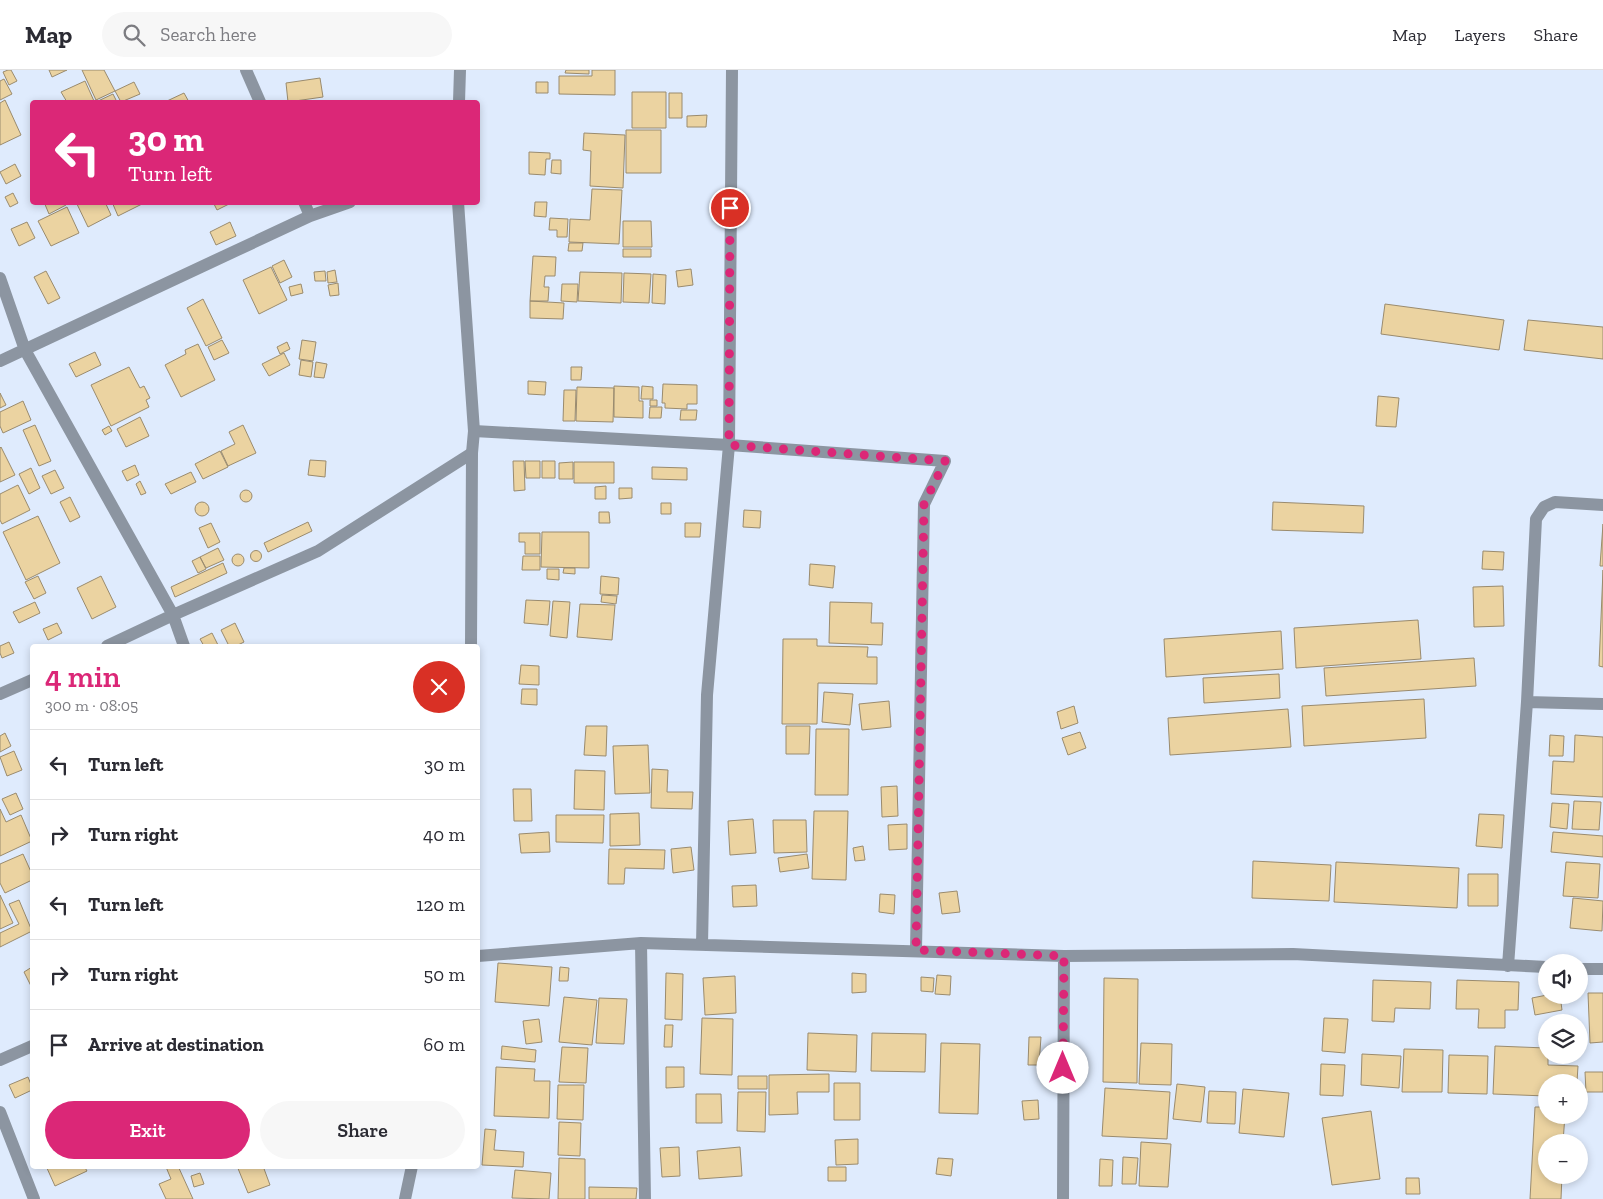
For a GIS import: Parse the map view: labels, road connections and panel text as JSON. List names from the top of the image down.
{
  "page": {
    "header": "Map",
    "search": "Search here",
    "nav": ["Map", "Layers", "Share"],
    "turn": ["30 m", "Turn left"],
    "heading": ["4 min", "300 m · 08:05"],
    "list": [
      {
        "name": "Turn left",
        "value": "30 m"
      },
      {
        "name": "Turn right",
        "value": "40 m"
      },
      {
        "name": "Turn left",
        "value": "120 m"
      },
      {
        "name": "Turn right",
        "value": "50 m"
      },
      {
        "name": "Arrive at destination",
        "value": "60 m"
      }
    ],
    "map_buttons": ["+", "−"],
    "buttons": ["Exit", "Share"]
  }
}
